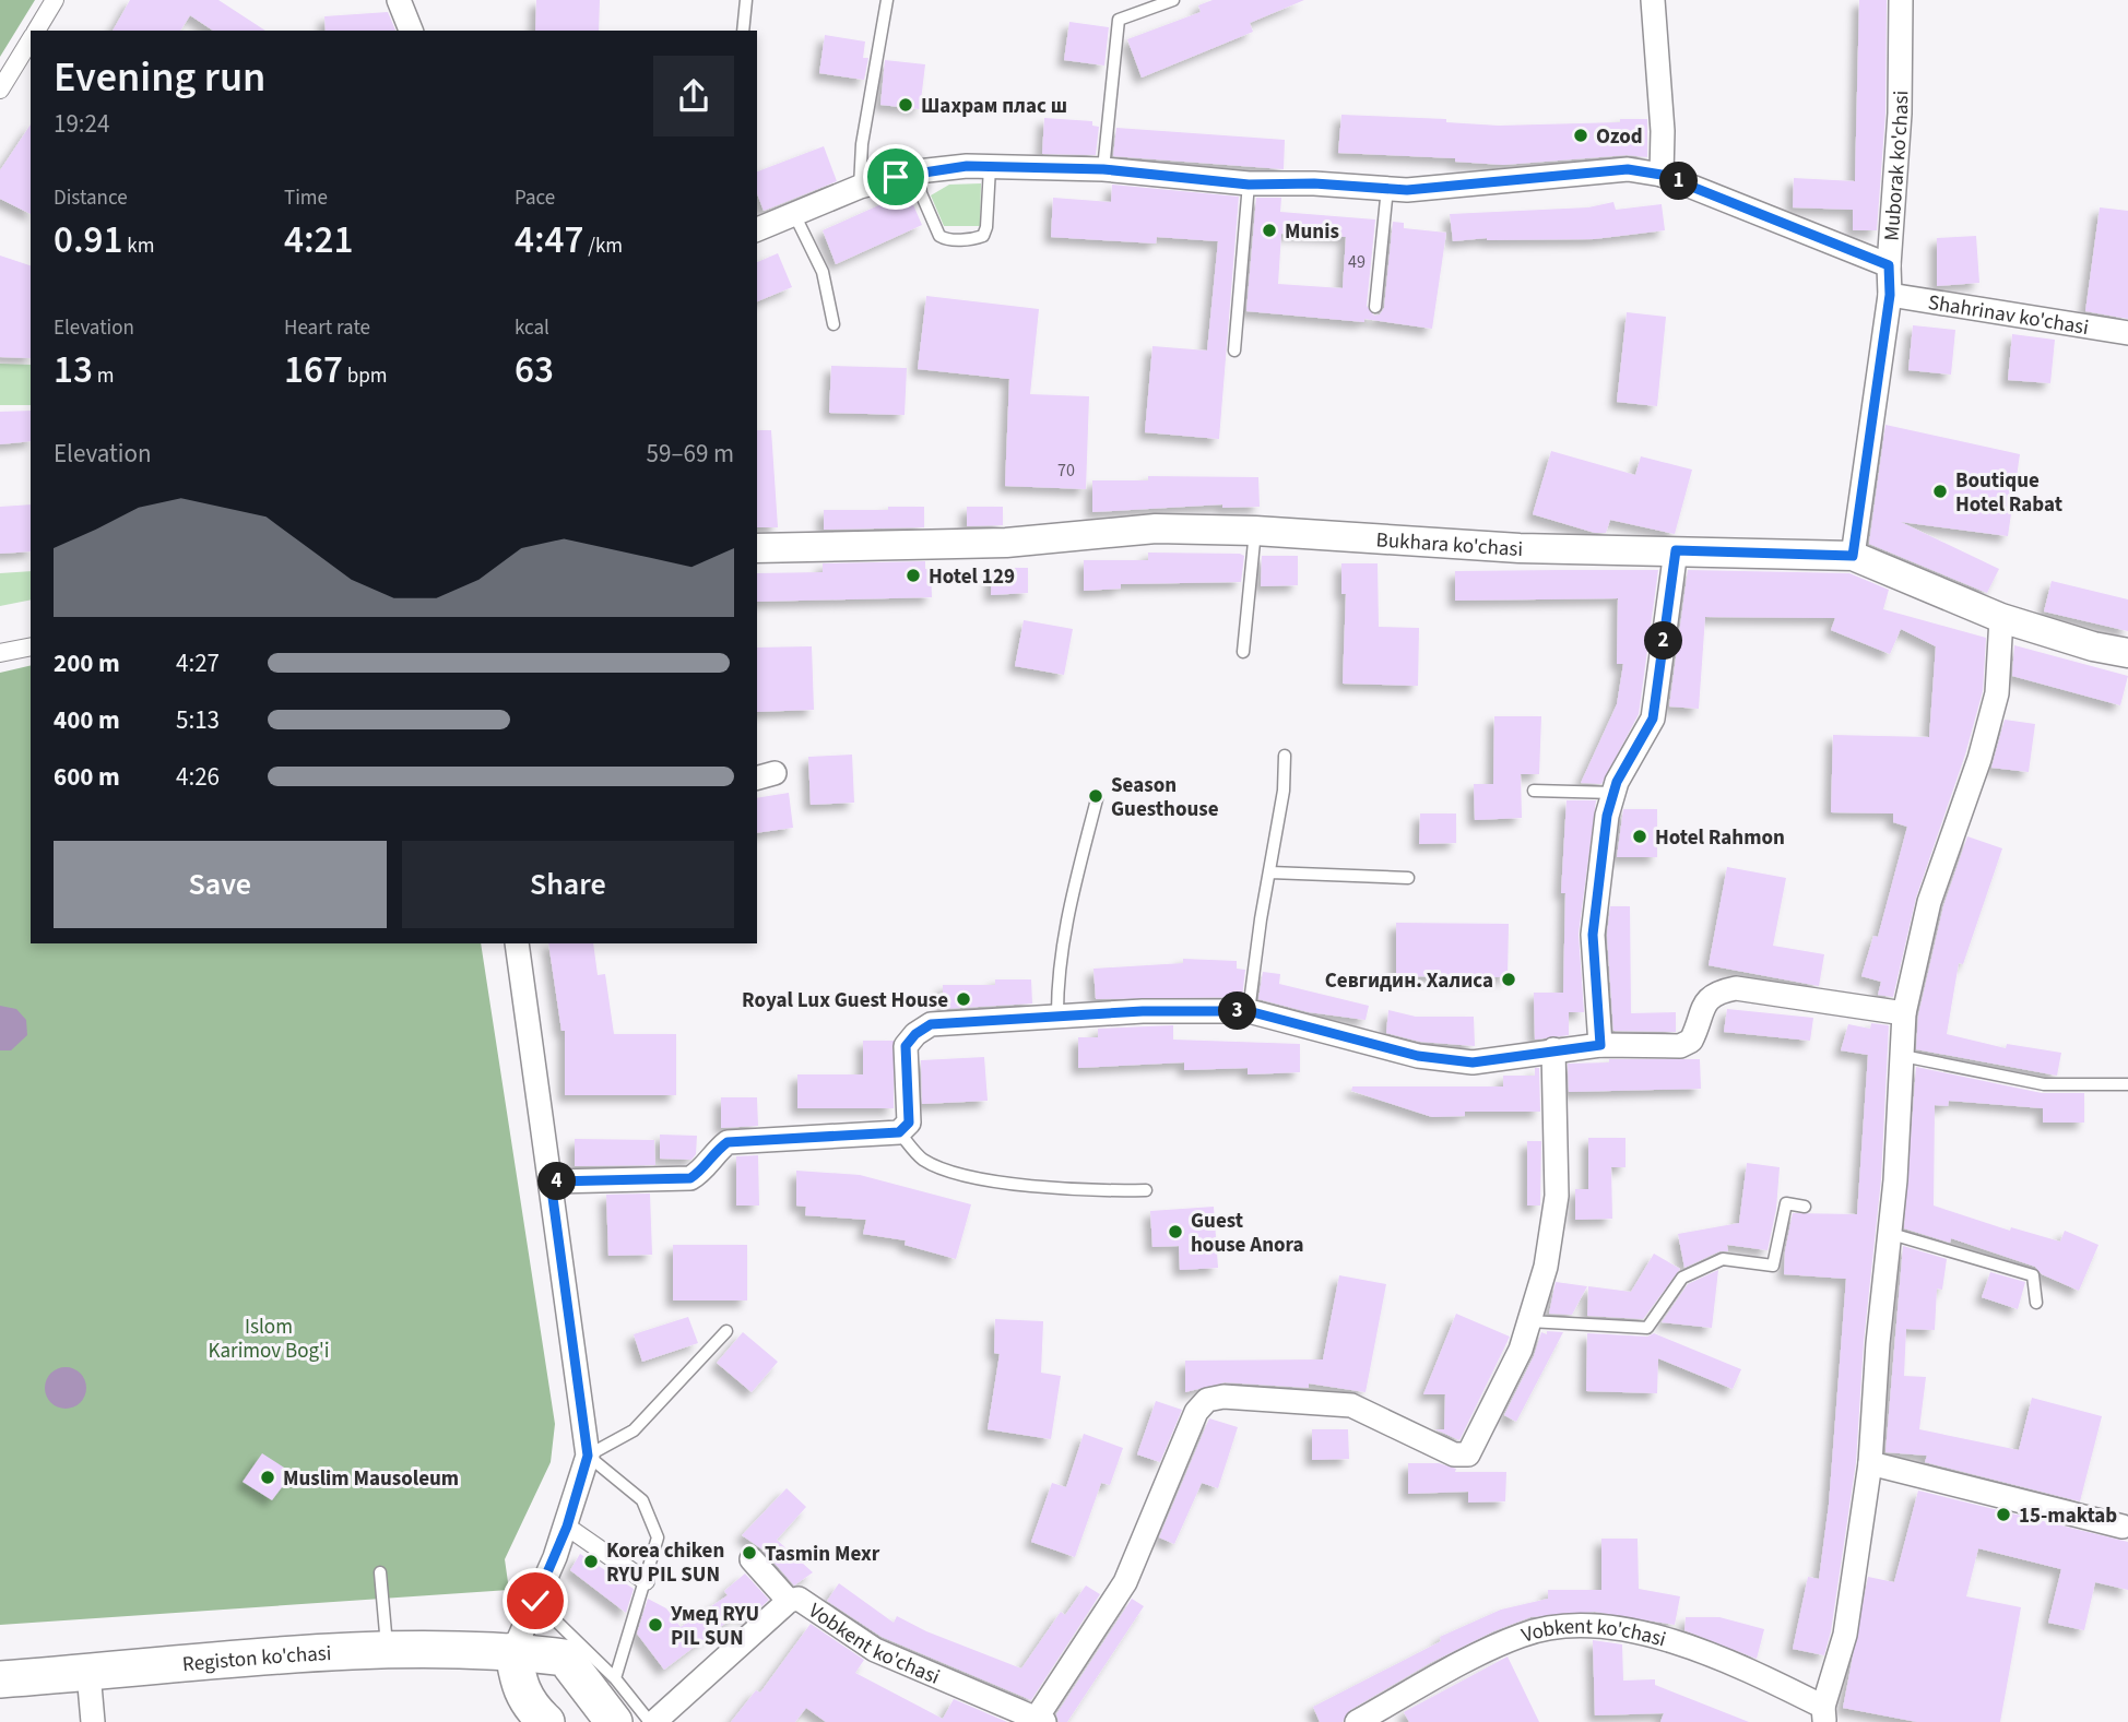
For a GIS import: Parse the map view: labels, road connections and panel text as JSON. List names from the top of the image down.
{
  "streets": {
    "main road": ["Registon ko'chasi"],
    "street": [
      "Muborak ko'chasi",
      "Shahrinav ko'chasi",
      "Bukhara ko'chasi",
      "Vobkent ko'chasi"
    ]
  },
  "crossings": [
    ["Muborak ko'chasi", "Shahrinav ko'chasi"],
    ["Muborak ko'chasi", "Bukhara ko'chasi"]
  ],
  "parks": ["Islom Karimov Bog'i"],
  "places": [
    "Шахрам плас ш",
    "Ozod",
    "Munis",
    "Boutique Hotel Rabat",
    "Hotel 129",
    "Season Guesthouse",
    "Hotel Rahmon",
    "Севгидин. Халиса",
    "Royal Lux Guest House",
    "Guest house Anora",
    "Muslim Mausoleum",
    "15-maktab",
    "Tasmin Mexr",
    "Korea chiken RYU PIL SUN",
    "Умед RYU PIL SUN"
  ],
  "house_numbers": ["49", "70"],
  "page": {
    "heading": ["Evening run", "19:24"],
    "stats": [
      ["Distance", "0.91 km"],
      ["Time", "4:21"],
      ["Pace", "4:47 /km"],
      ["Elevation", "13 m"],
      ["Heart rate", "167 bpm"],
      ["kcal", "63"]
    ],
    "pins": [
      "1",
      "2",
      "3",
      "4"
    ],
    "chart": ["Elevation", "59–69 m"],
    "list": [
      {
        "name": "200 m",
        "note": "4:27"
      },
      {
        "name": "400 m",
        "note": "5:13"
      },
      {
        "name": "600 m",
        "note": "4:26"
      }
    ],
    "buttons": ["Save", "Share"]
  }
}
